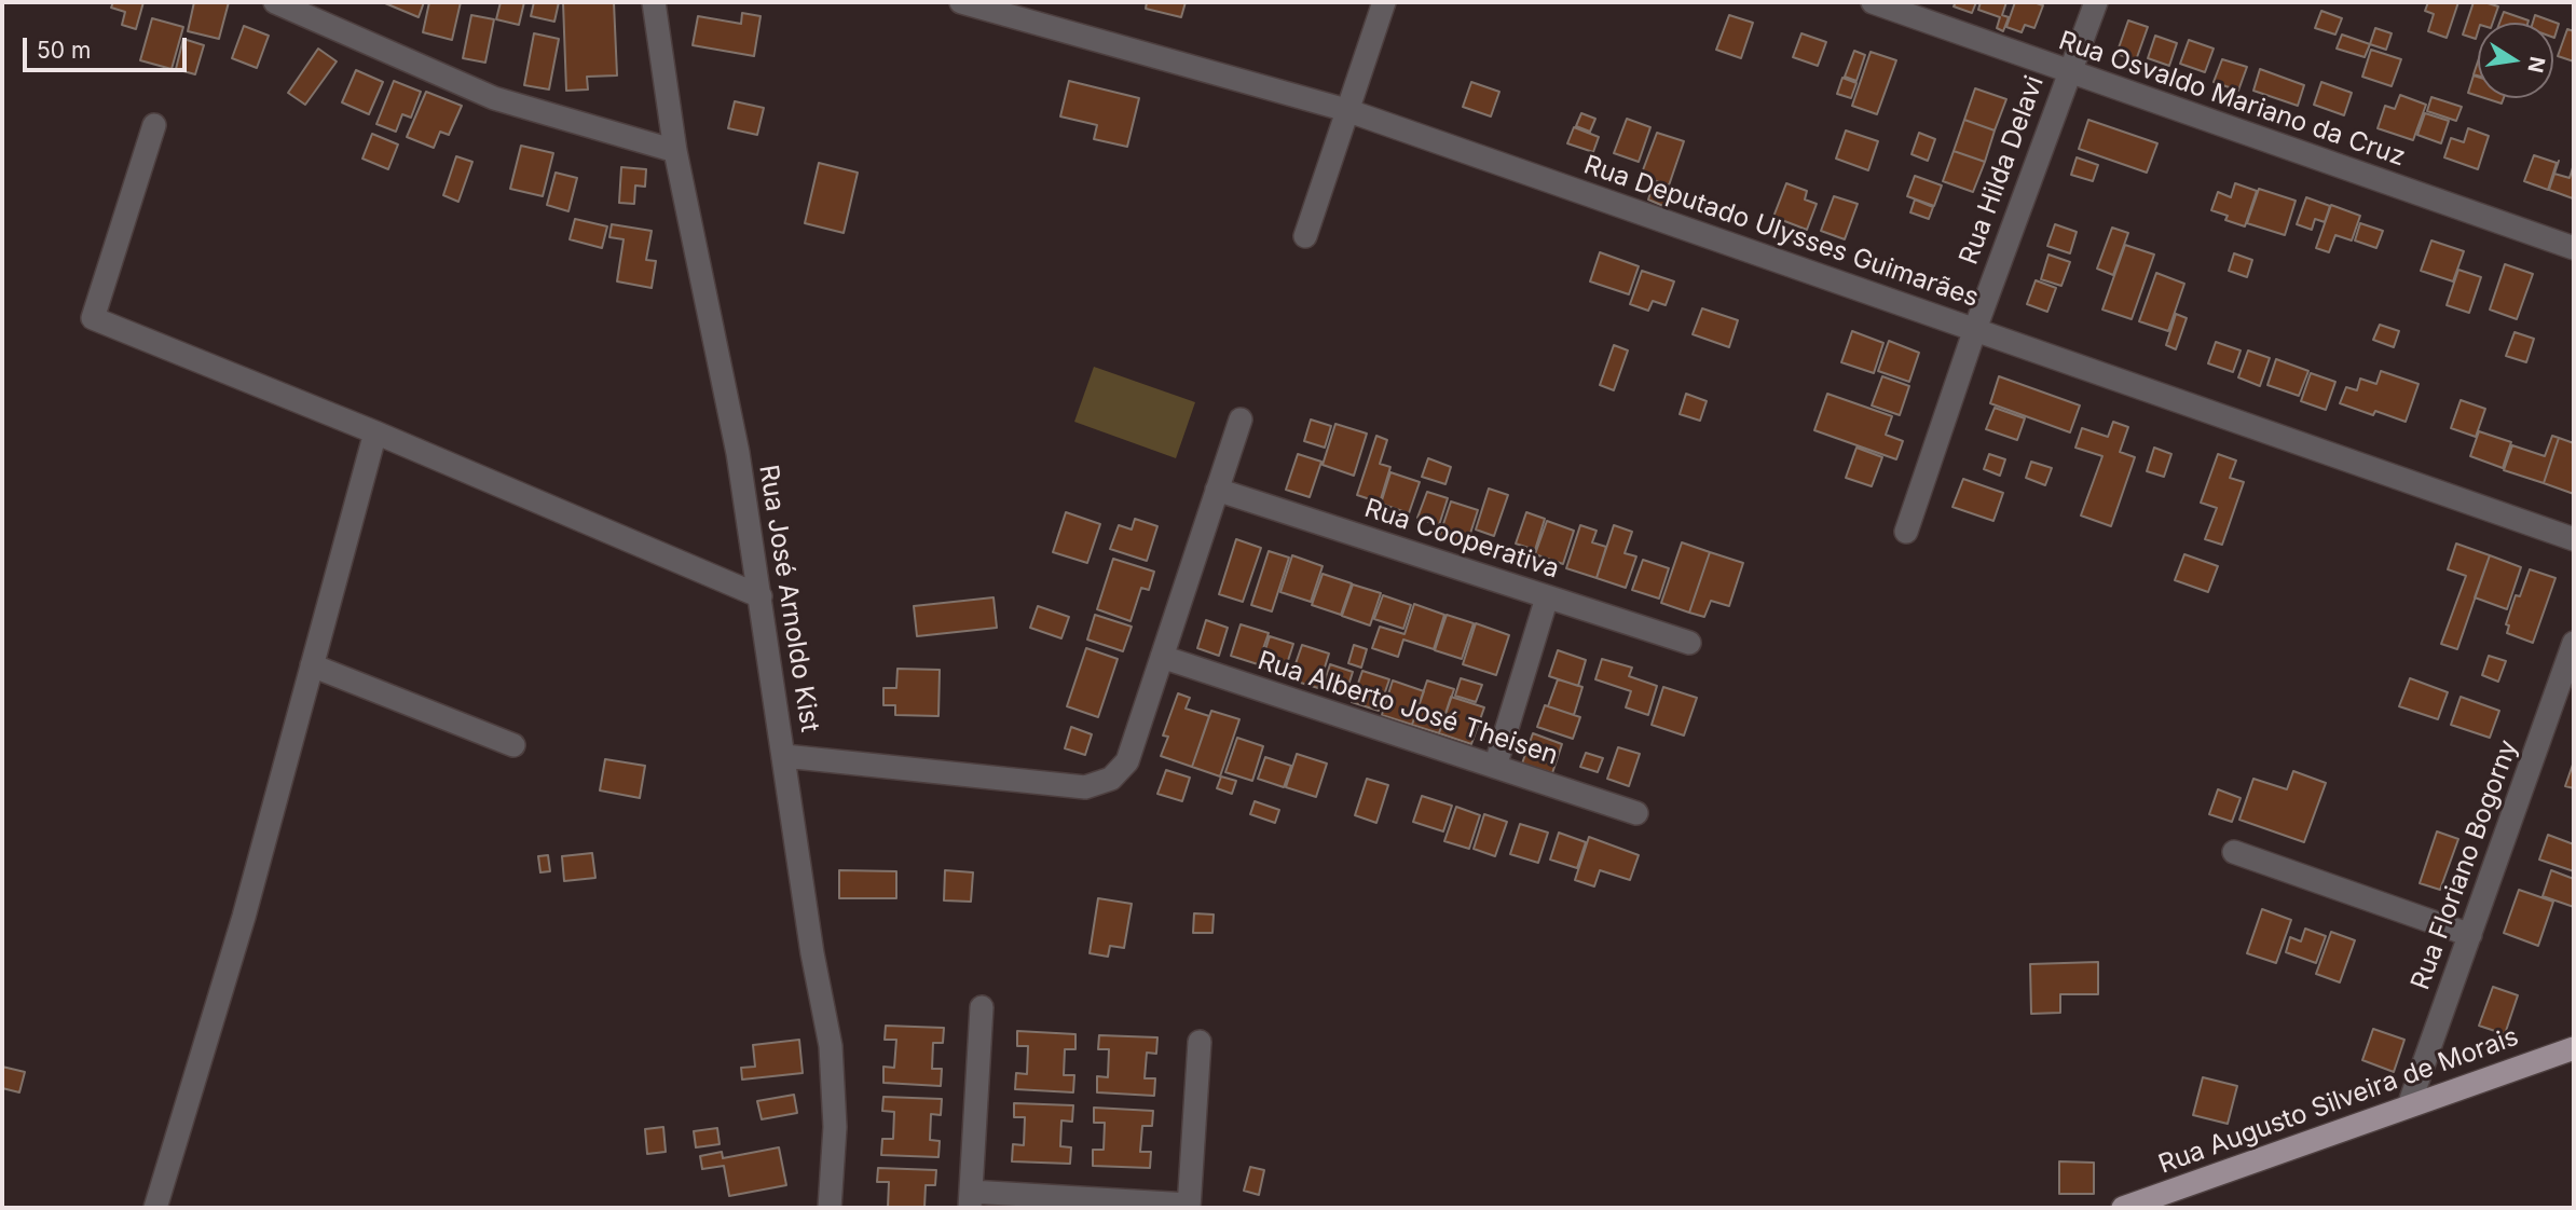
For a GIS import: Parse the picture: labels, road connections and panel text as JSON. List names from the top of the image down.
{
  "streets": {
    "main road": ["Rua Augusto Silveira de Morais"],
    "street": [
      "Rua Osvaldo Mariano da Cruz",
      "Rua Hilda Delavi",
      "Rua Deputado Ulysses Guimarães",
      "Rua Cooperativa",
      "Rua José Arnoldo Kist",
      "Rua Alberto José Theisen",
      "Rua Floriano Bogorny"
    ]
  },
  "crossings": [
    ["Rua Osvaldo Mariano da Cruz", "Rua Hilda Delavi"],
    ["Rua Hilda Delavi", "Rua Deputado Ulysses Guimarães"],
    ["Rua Floriano Bogorny", "Rua Augusto Silveira de Morais"]
  ],
  "scale_bar": "50 m",
  "north": "right"
}
